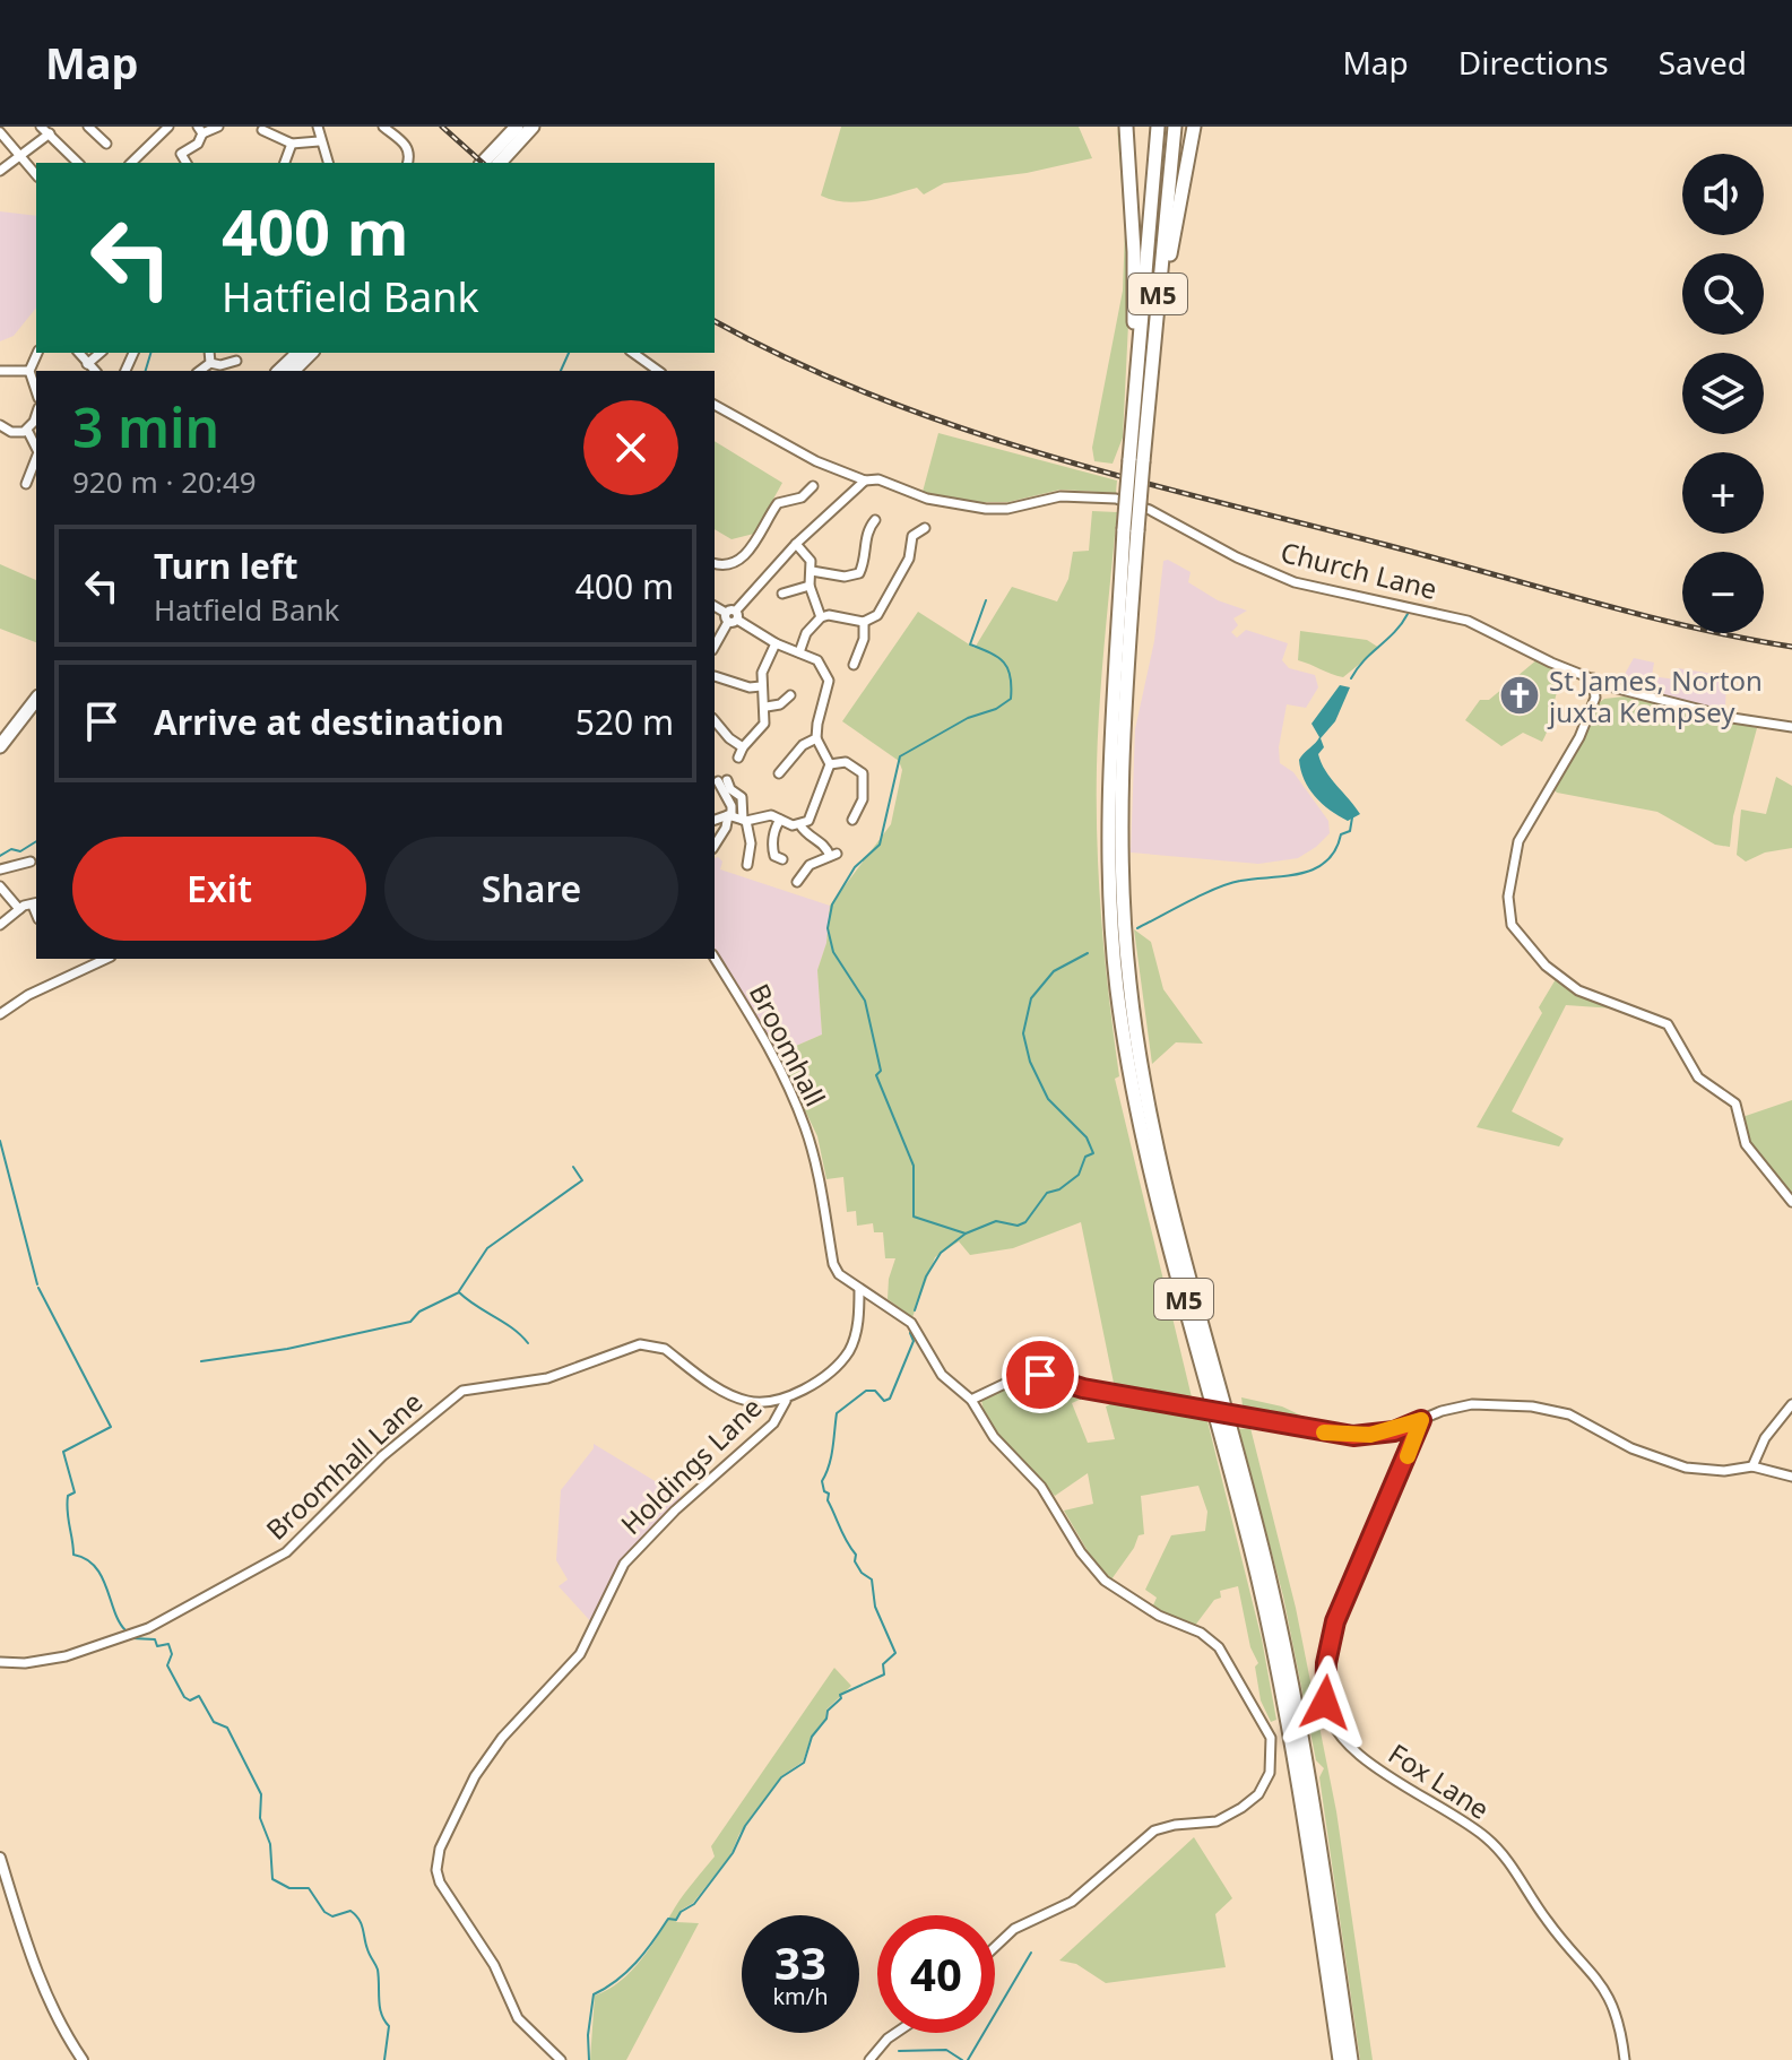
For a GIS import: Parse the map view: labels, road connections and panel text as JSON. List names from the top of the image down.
{
  "streets": {
    "highway": ["M5"],
    "street": [
      "Church Lane",
      "Broomhall",
      "Broomhall Lane",
      "Holdings Lane",
      "Fox Lane"
    ]
  },
  "crossings": [
    ["Broomhall Lane", "Holdings Lane"]
  ],
  "places": {
    "church": ["St James, Norton juxta Kempsey"]
  },
  "page": {
    "header": "Map",
    "nav": ["Map", "Directions", "Saved"],
    "map_buttons": ["+", "−"],
    "turn": ["400 m", "Hatfield Bank"],
    "heading": ["3 min", "920 m · 20:49"],
    "list": [
      {
        "name": "Turn left",
        "note": "Hatfield Bank",
        "value": "400 m"
      },
      {
        "name": "Arrive at destination",
        "value": "520 m"
      }
    ],
    "buttons": ["Exit", "Share"],
    "speed": "33 km/h",
    "limit": "40"
  }
}
